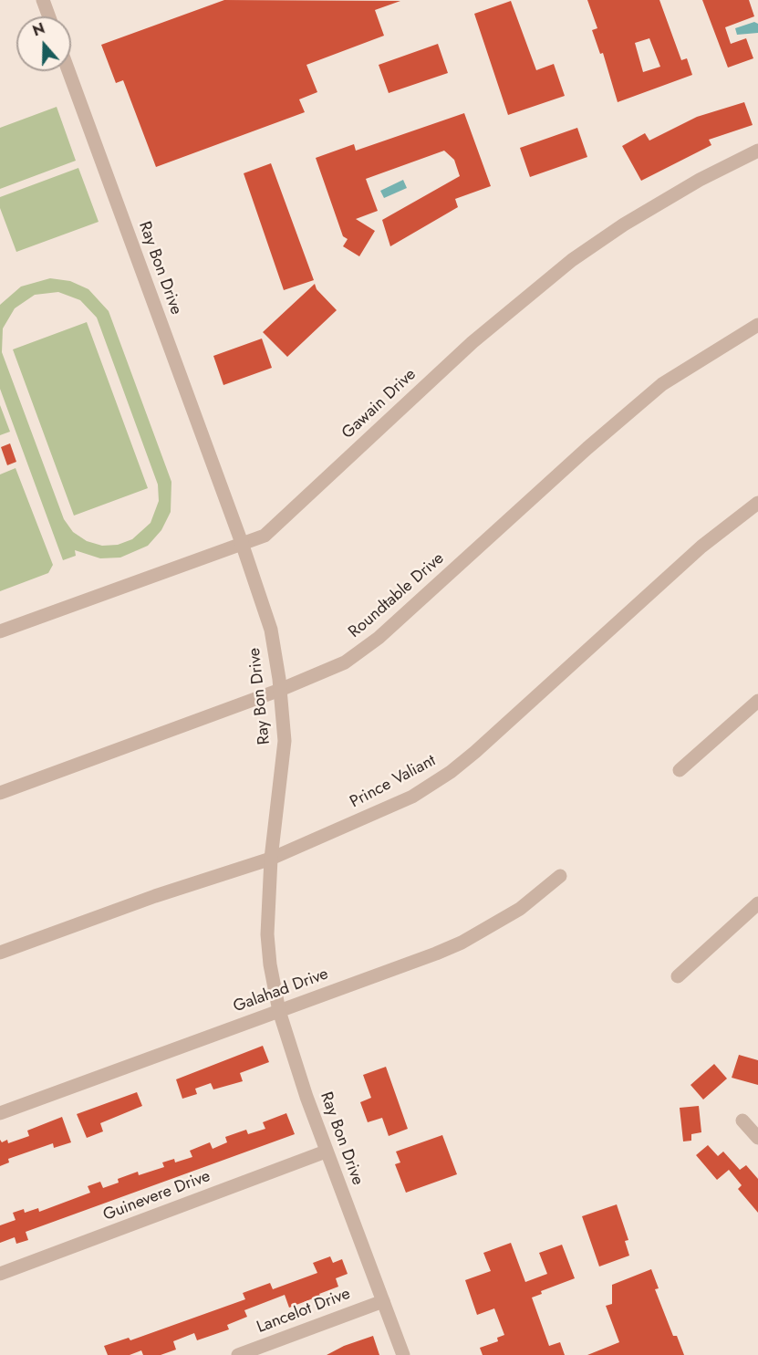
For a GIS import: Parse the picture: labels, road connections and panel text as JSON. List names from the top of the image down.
{
  "streets": {
    "street": [
      "Ray Bon Drive",
      "Gawain Drive",
      "Roundtable Drive",
      "Prince Valiant",
      "Galahad Drive",
      "Guinevere Drive",
      "Lancelot Drive"
    ]
  },
  "crossings": [
    ["Ray Bon Drive", "Gawain Drive"],
    ["Ray Bon Drive", "Roundtable Drive"],
    ["Ray Bon Drive", "Prince Valiant"],
    ["Ray Bon Drive", "Galahad Drive"],
    ["Ray Bon Drive", "Guinevere Drive"],
    ["Ray Bon Drive", "Lancelot Drive"]
  ],
  "north": "top"
}
